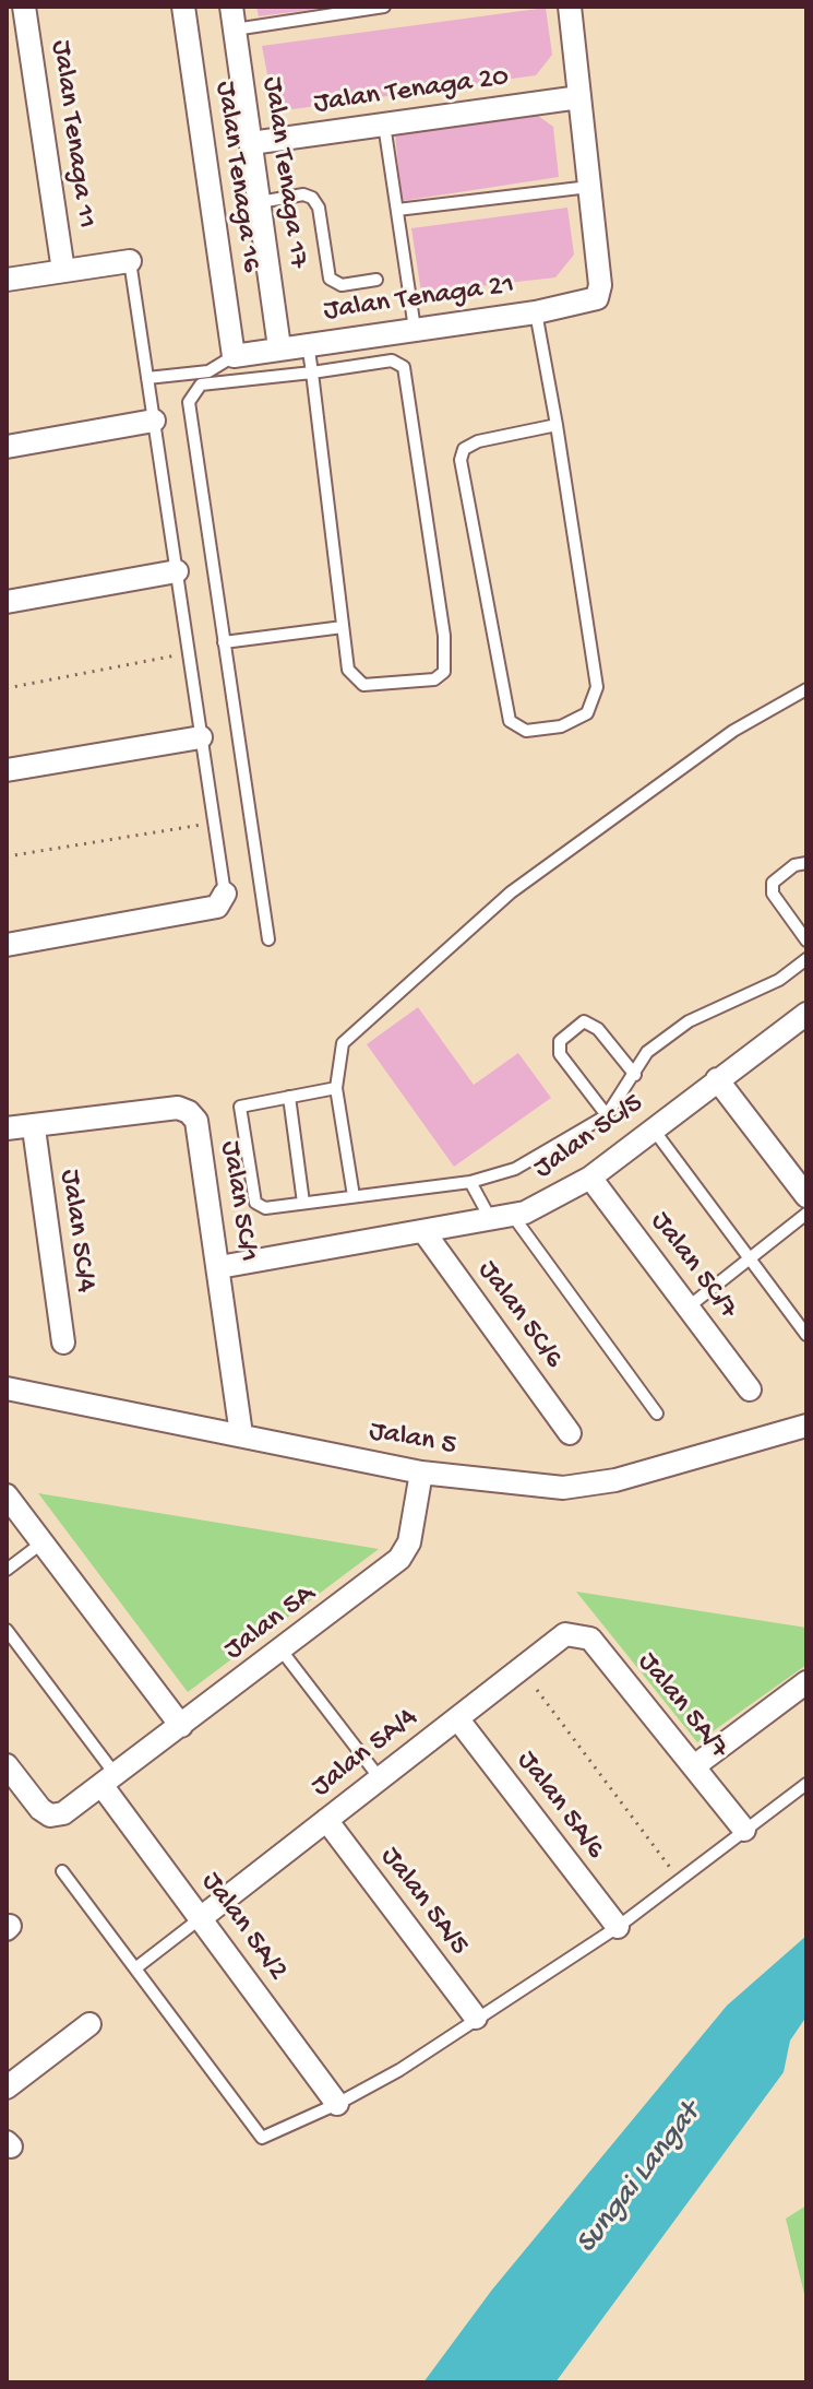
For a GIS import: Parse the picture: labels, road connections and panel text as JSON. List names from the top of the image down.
{
  "streets": {
    "street": [
      "Jalan Tenaga 20",
      "Jalan Tenaga 11",
      "Jalan Tenaga 17",
      "Jalan Tenaga 16",
      "Jalan Tenaga 21",
      "Jalan 5C/5",
      "Jalan 5C/1",
      "Jalan 5C/4",
      "Jalan 5C/7",
      "Jalan 5C/6",
      "Jalan 5",
      "Jalan 5A",
      "Jalan 5A/7",
      "Jalan 5A/4",
      "Jalan 5A/6",
      "Jalan 5A/5",
      "Jalan 5A/2"
    ]
  },
  "crossings": [
    ["Jalan Tenaga 20", "Jalan Tenaga 17"],
    ["Jalan Tenaga 17", "Jalan Tenaga 21"],
    ["Jalan Tenaga 16", "Jalan Tenaga 21"],
    ["Jalan 5C/5", "Jalan 5C/1"],
    ["Jalan 5C/5", "Jalan 5C/7"],
    ["Jalan 5C/5", "Jalan 5C/6"],
    ["Jalan 5C/1", "Jalan 5C/4"],
    ["Jalan 5C/1", "Jalan 5"],
    ["Jalan 5", "Jalan 5A"],
    ["Jalan 5A", "Jalan 5A/2"],
    ["Jalan 5A/7", "Jalan 5A/4"],
    ["Jalan 5A/4", "Jalan 5A/6"],
    ["Jalan 5A/4", "Jalan 5A/5"],
    ["Jalan 5A/4", "Jalan 5A/2"]
  ],
  "water": ["Sungai Langat"]
}
